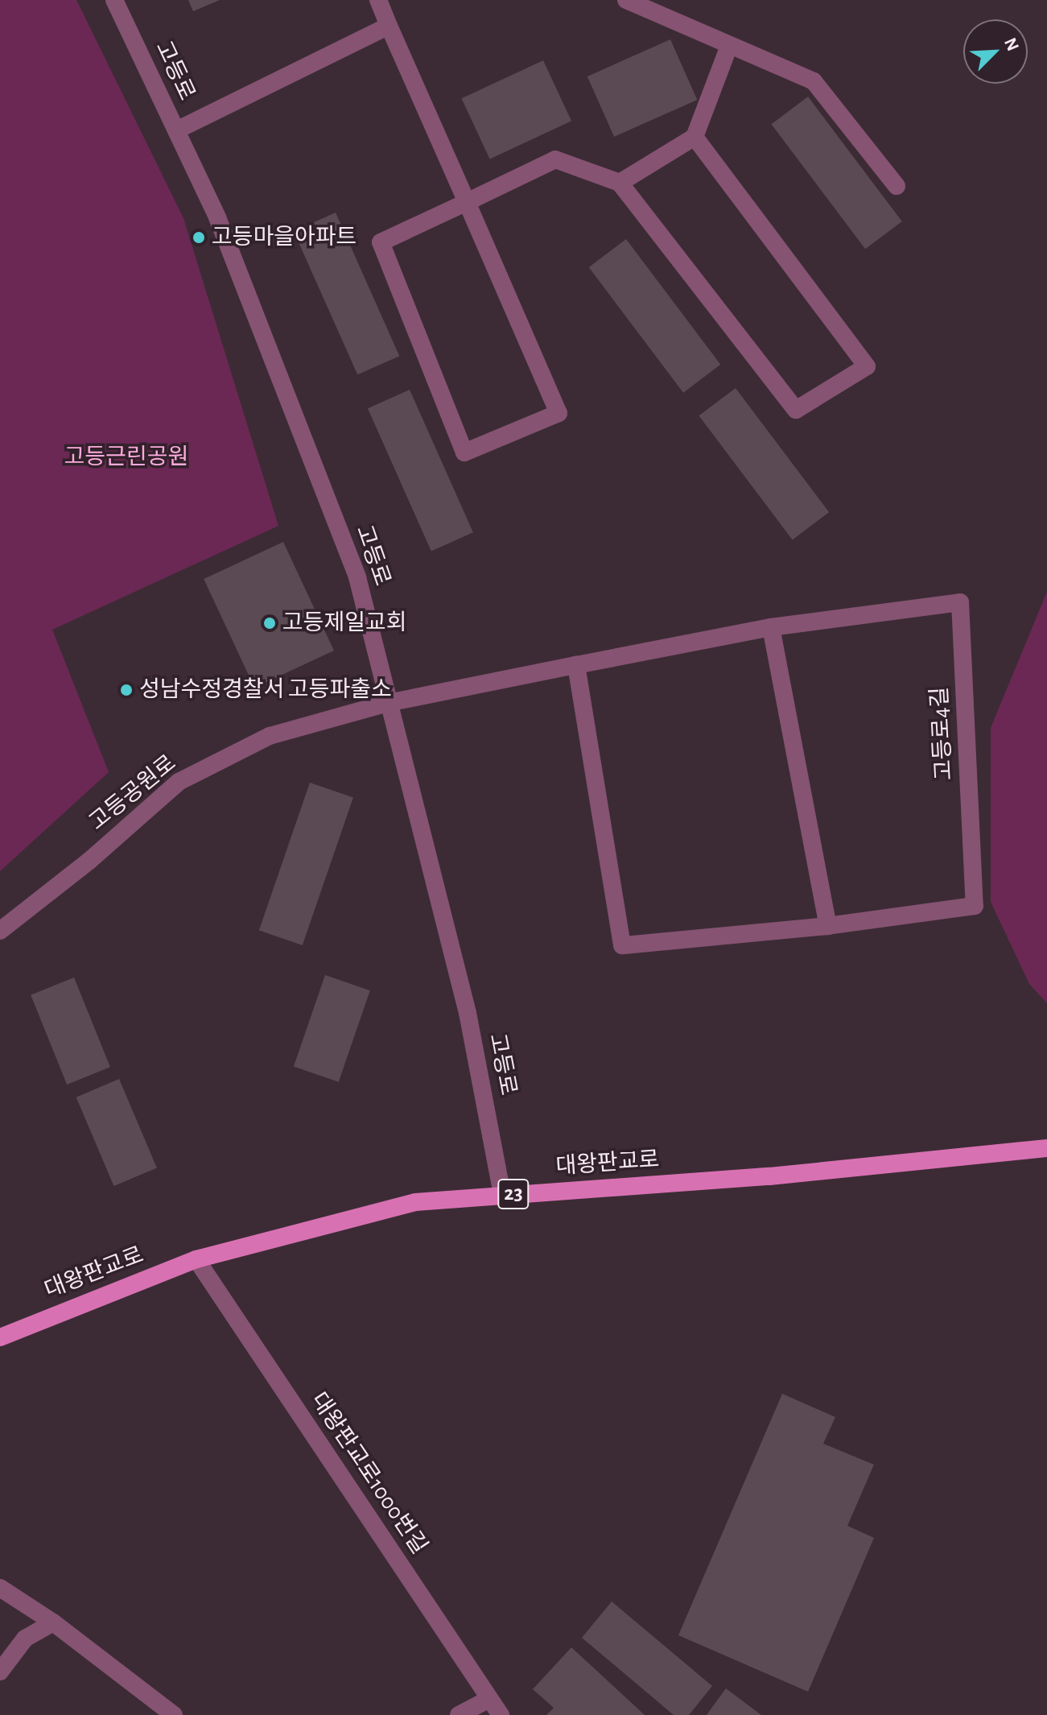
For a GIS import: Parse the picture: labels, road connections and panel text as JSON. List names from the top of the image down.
{
  "streets": {
    "main road": ["대왕판교로", "23"],
    "street": [
      "고등로",
      "고등로4길",
      "고등공원로",
      "대왕판교로1000번길"
    ]
  },
  "crossings": [
    ["고등로", "고등로4길"],
    ["고등로", "고등공원로"],
    ["고등로", "대왕판교로"],
    ["고등로4길", "고등공원로"],
    ["대왕판교로", "대왕판교로1000번길"]
  ],
  "parks": ["고등근린공원"],
  "places": ["고등마을아파트", "고등제일교회", "성남수정경찰서 고등파출소"],
  "north": "top right"
}
